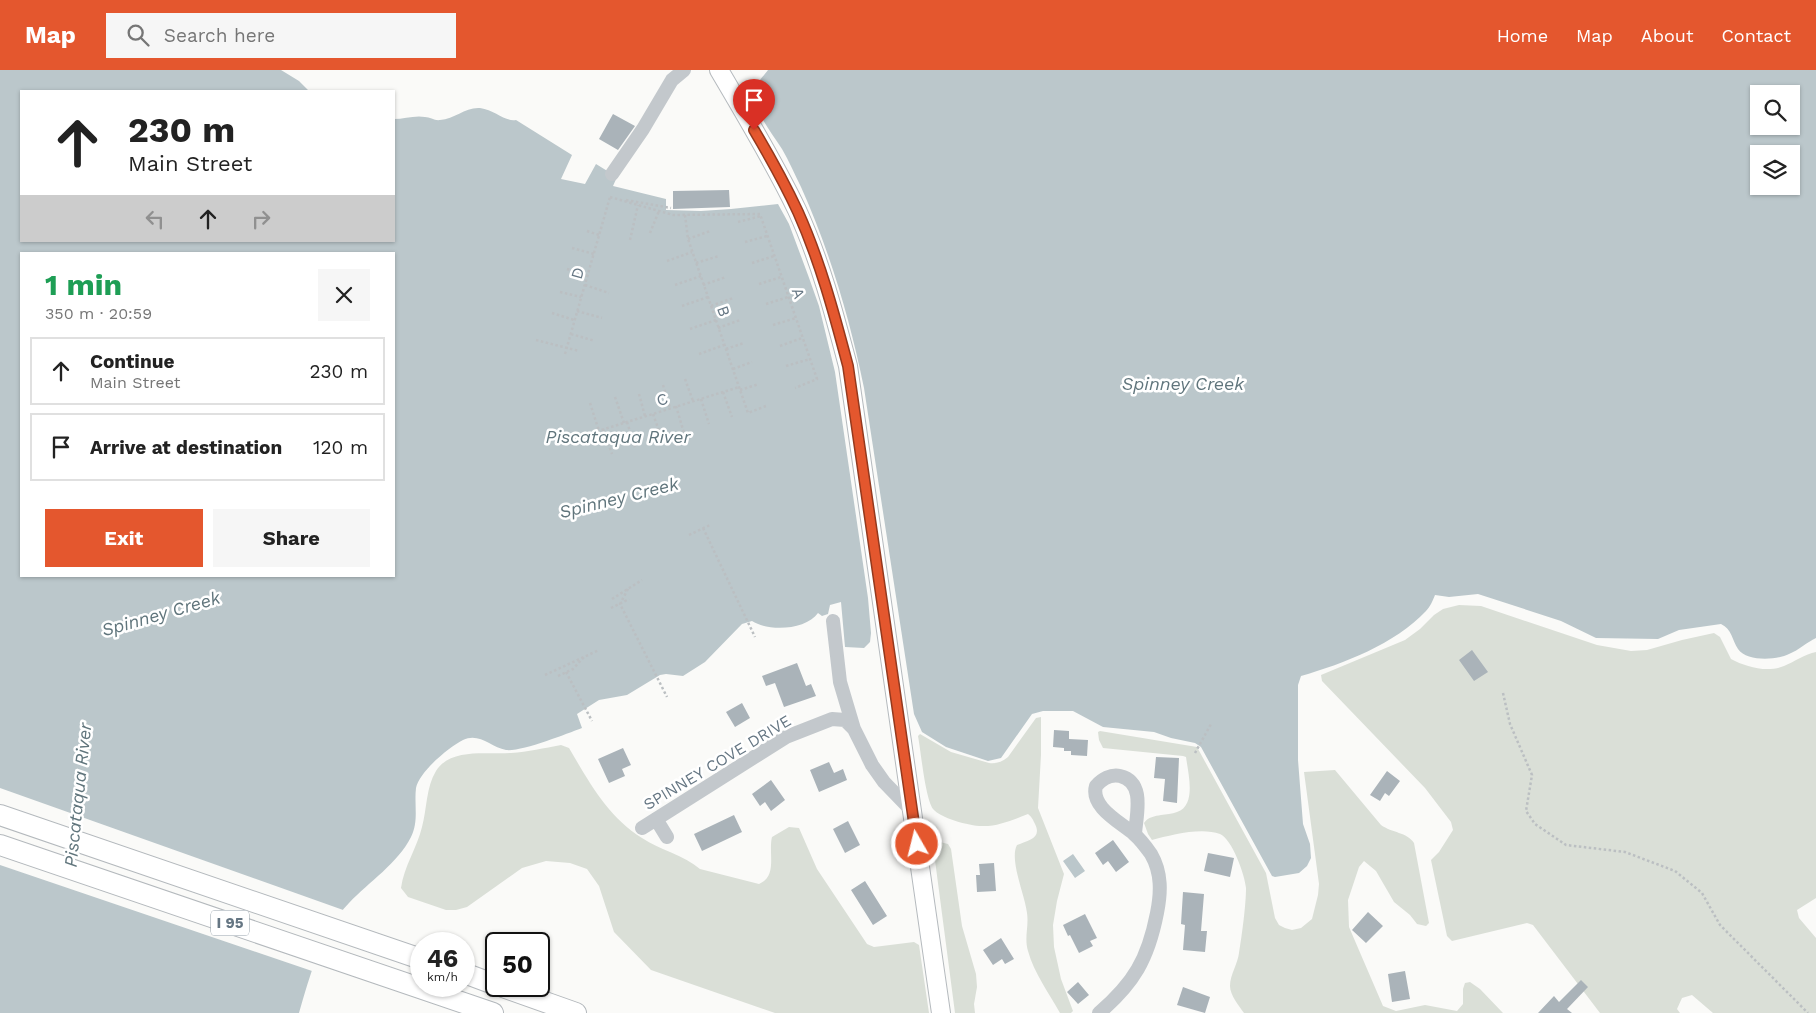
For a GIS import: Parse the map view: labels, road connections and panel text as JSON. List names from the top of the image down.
{
  "streets": {
    "highway": ["I 95"],
    "street": ["SPINNEY COVE DRIVE"],
    "path": [
      "D",
      "A",
      "B",
      "C"
    ]
  },
  "crossings": [
    ["B", "C"]
  ],
  "water": ["Spinney Creek", "Piscataqua River"],
  "page": {
    "header": "Map",
    "search": "Search here",
    "nav": [
      "Home",
      "Map",
      "About",
      "Contact"
    ],
    "turn": ["230 m", "Main Street"],
    "heading": ["1 min", "350 m · 20:59"],
    "list": [
      {
        "name": "Continue",
        "note": "Main Street",
        "value": "230 m"
      },
      {
        "name": "Arrive at destination",
        "value": "120 m"
      }
    ],
    "buttons": ["Exit", "Share"],
    "speed": "46 km/h",
    "limit": "50"
  }
}
